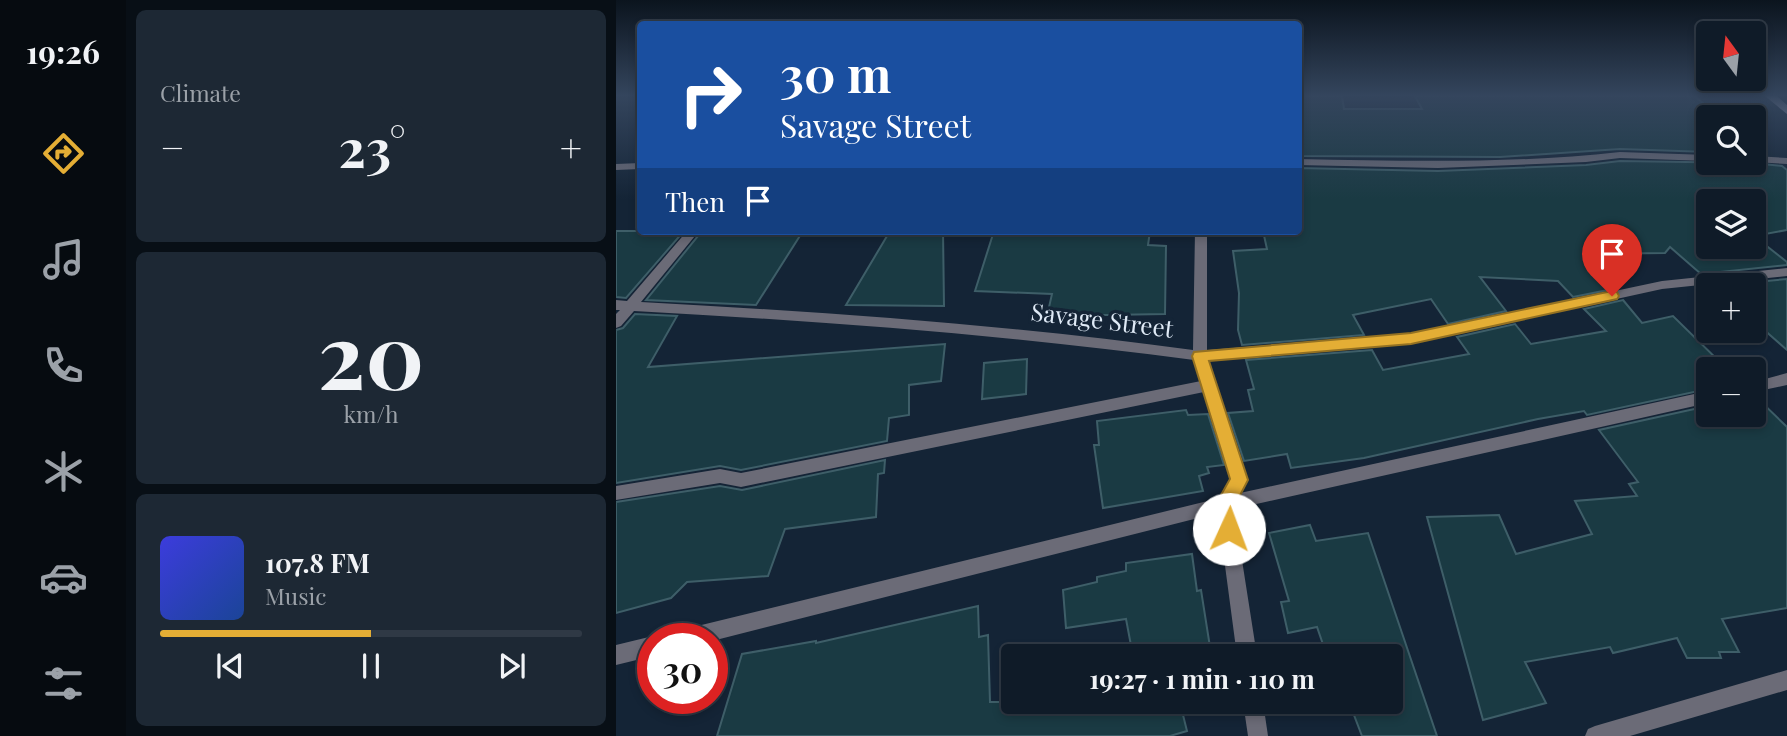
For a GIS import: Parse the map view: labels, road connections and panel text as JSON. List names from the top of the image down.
{
  "streets": {
    "street": ["Savage Street"]
  },
  "north": "top",
  "page": {
    "tabs": "19:26",
    "tile": [
      "Climate",
      ["20", "km/h"]
    ],
    "map_buttons": ["+", "−"],
    "turn": ["30 m", "Savage Street"],
    "heat": ["−", "23°", "+"],
    "then": "Then",
    "song": ["107.8 FM", "Music"],
    "limit": "30",
    "trip": "19:27 · 1 min · 110 m"
  }
}
